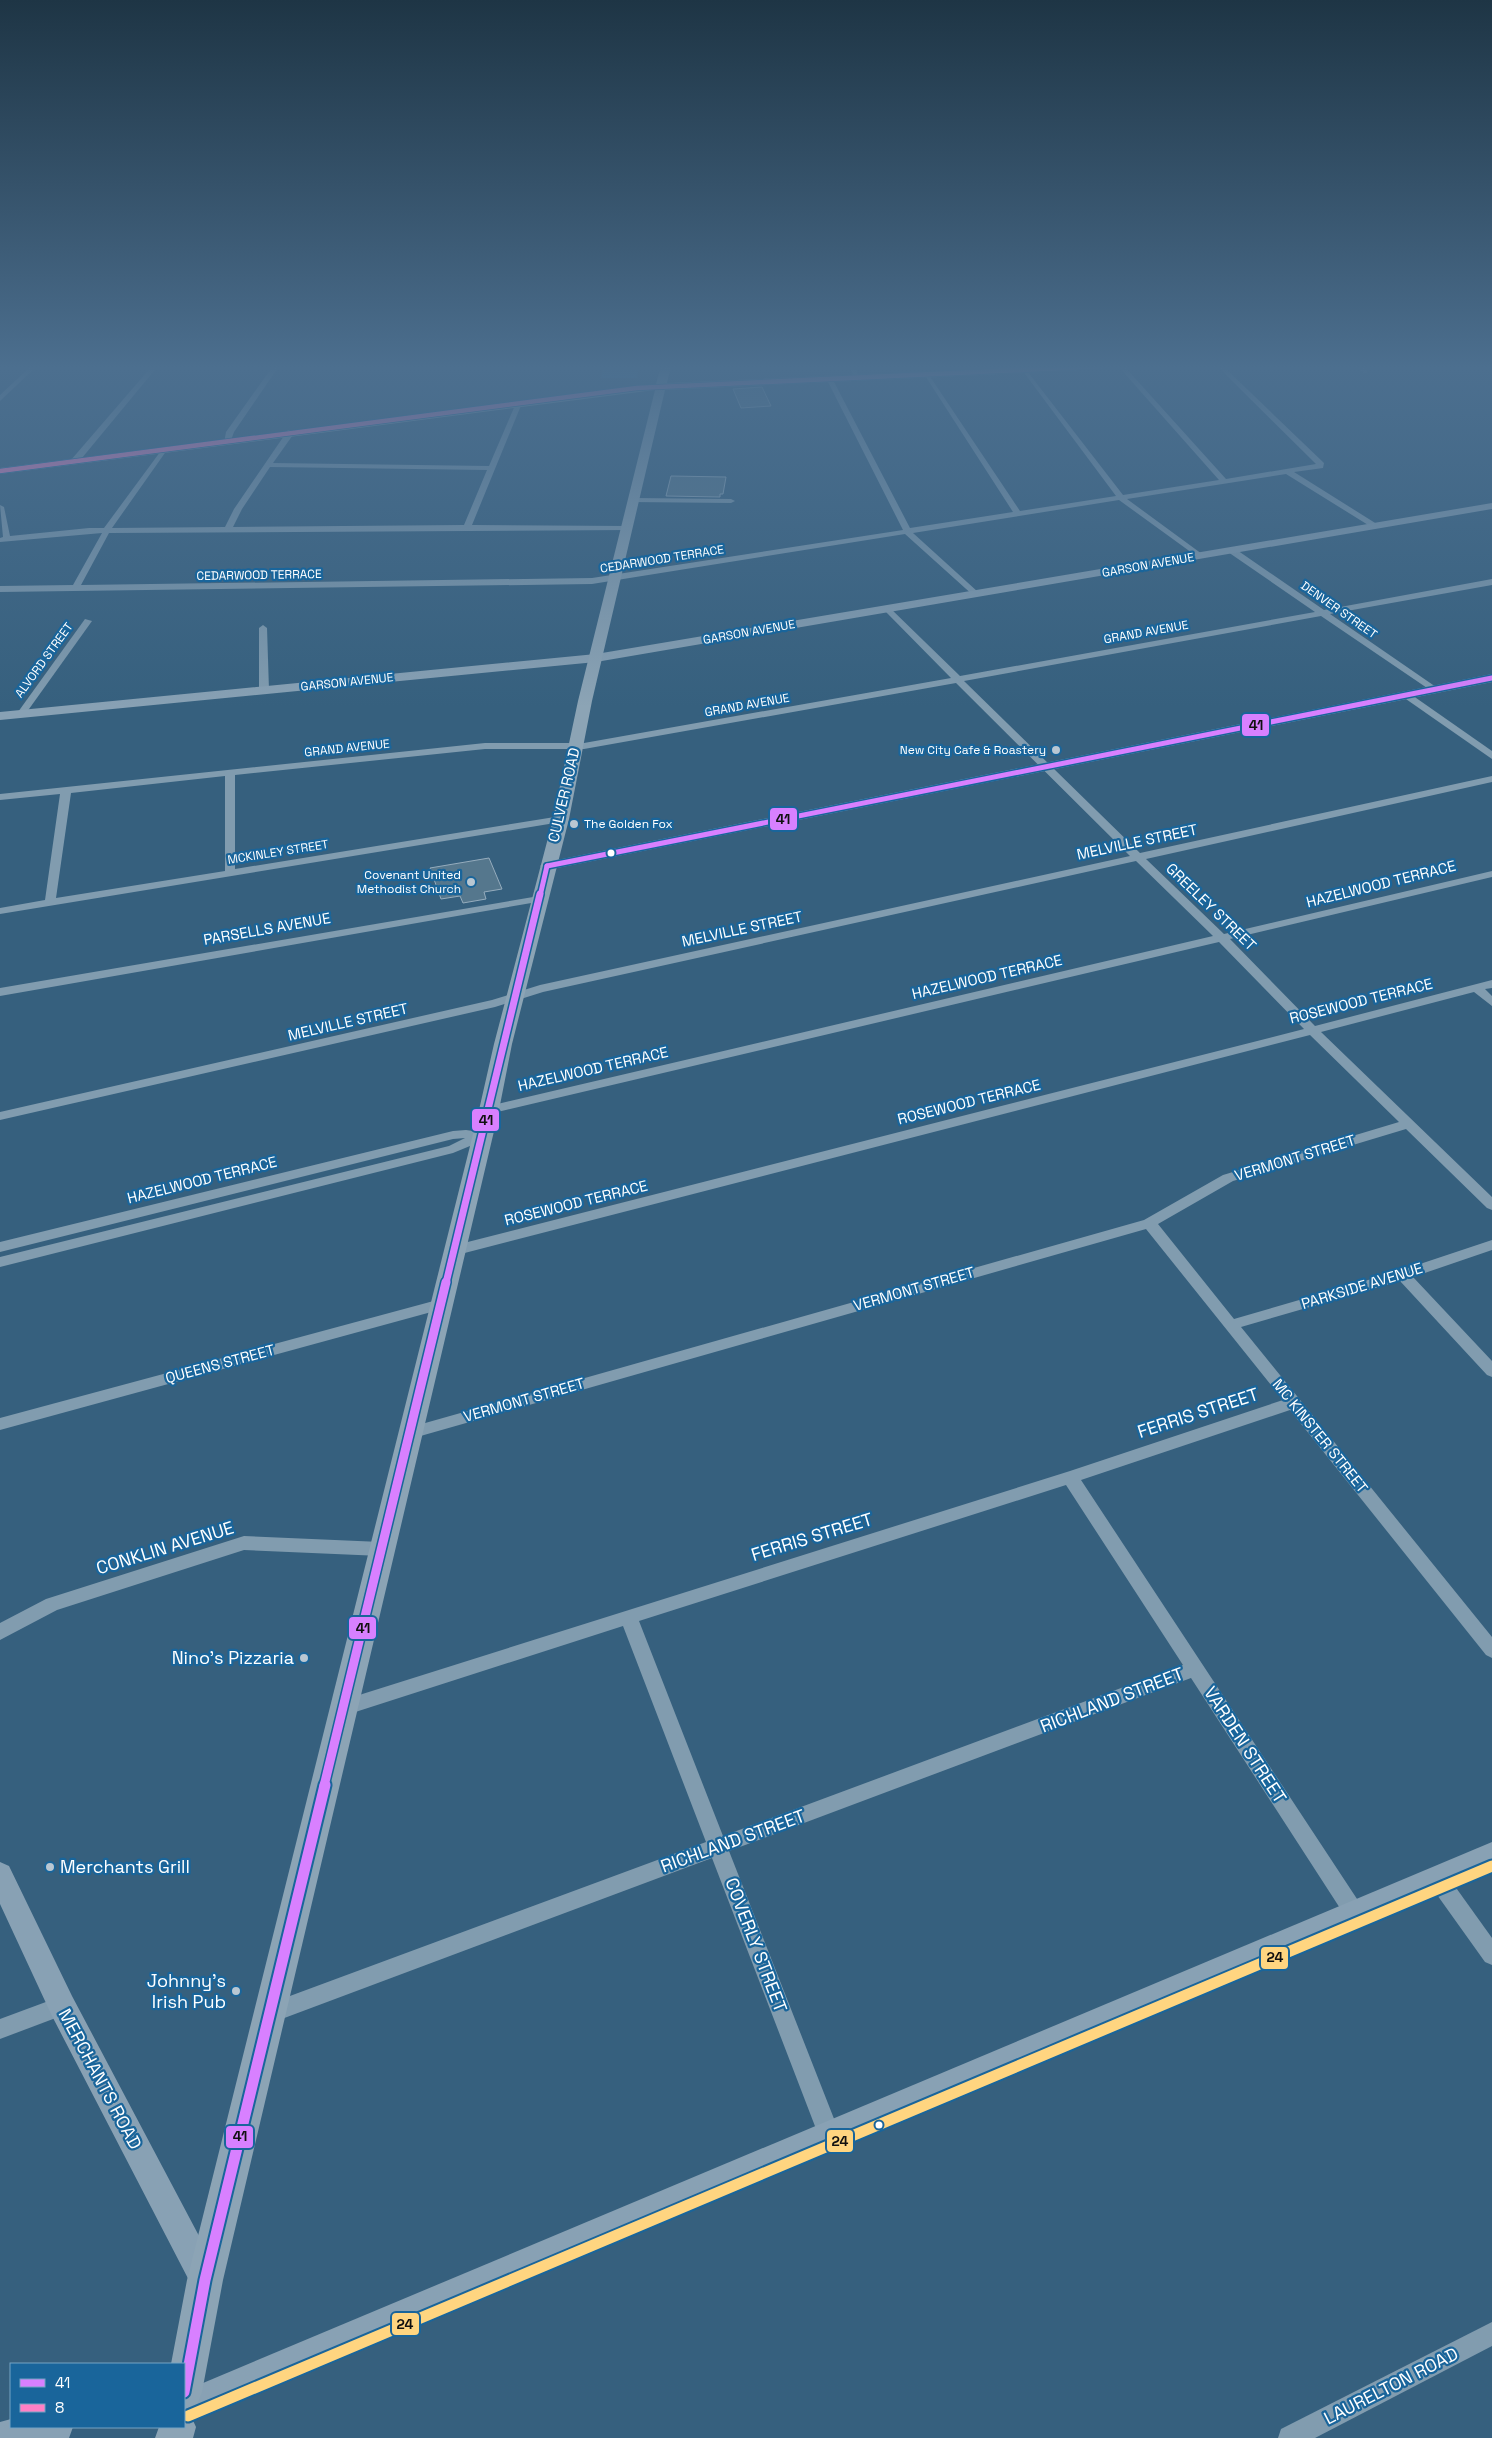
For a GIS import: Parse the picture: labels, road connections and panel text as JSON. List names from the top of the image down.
{
  "streets": {
    "main road": ["CULVER ROAD"],
    "street": [
      "CEDARWOOD TERRACE",
      "GARSON AVENUE",
      "DENVER STREET",
      "GRAND AVENUE",
      "ALVORD STREET",
      "MELVILLE STREET",
      "MCKINLEY STREET",
      "HAZELWOOD TERRACE",
      "GREELEY STREET",
      "PARSELLS AVENUE",
      "ROSEWOOD TERRACE",
      "VERMONT STREET",
      "PARKSIDE AVENUE",
      "QUEENS STREET",
      "FERRIS STREET",
      "MC KINSTER STREET",
      "CONKLIN AVENUE",
      "RICHLAND STREET",
      "VARDEN STREET",
      "COVERLY STREET",
      "MERCHANTS ROAD",
      "LAURELTON ROAD"
    ]
  },
  "crossings": [
    ["CEDARWOOD TERRACE", "CULVER ROAD"],
    ["GARSON AVENUE", "DENVER STREET"],
    ["GARSON AVENUE", "ALVORD STREET"],
    ["GARSON AVENUE", "CULVER ROAD"],
    ["GARSON AVENUE", "GREELEY STREET"],
    ["DENVER STREET", "GRAND AVENUE"],
    ["GRAND AVENUE", "CULVER ROAD"],
    ["GRAND AVENUE", "GREELEY STREET"],
    ["CULVER ROAD", "MELVILLE STREET"],
    ["CULVER ROAD", "MCKINLEY STREET"],
    ["CULVER ROAD", "HAZELWOOD TERRACE"],
    ["CULVER ROAD", "PARSELLS AVENUE"],
    ["CULVER ROAD", "ROSEWOOD TERRACE"],
    ["CULVER ROAD", "VERMONT STREET"],
    ["CULVER ROAD", "QUEENS STREET"],
    ["CULVER ROAD", "FERRIS STREET"],
    ["CULVER ROAD", "CONKLIN AVENUE"],
    ["CULVER ROAD", "RICHLAND STREET"],
    ["CULVER ROAD", "MERCHANTS ROAD"],
    ["MELVILLE STREET", "GREELEY STREET"],
    ["HAZELWOOD TERRACE", "GREELEY STREET"],
    ["GREELEY STREET", "ROSEWOOD TERRACE"],
    ["GREELEY STREET", "VERMONT STREET"],
    ["VERMONT STREET", "MC KINSTER STREET"],
    ["PARKSIDE AVENUE", "MC KINSTER STREET"],
    ["FERRIS STREET", "MC KINSTER STREET"],
    ["FERRIS STREET", "VARDEN STREET"],
    ["FERRIS STREET", "COVERLY STREET"],
    ["RICHLAND STREET", "VARDEN STREET"],
    ["RICHLAND STREET", "COVERLY STREET"]
  ],
  "places": [
    "New City Cafe & Roastery",
    "The Golden Fox",
    "Covenant United Methodist Church",
    "Nino's Pizzaria",
    "Merchants Grill",
    "Johnny’s Irish Pub"
  ],
  "lines": ["transit line 41", "transit line 24"],
  "legend": ["41", "8"]
}
